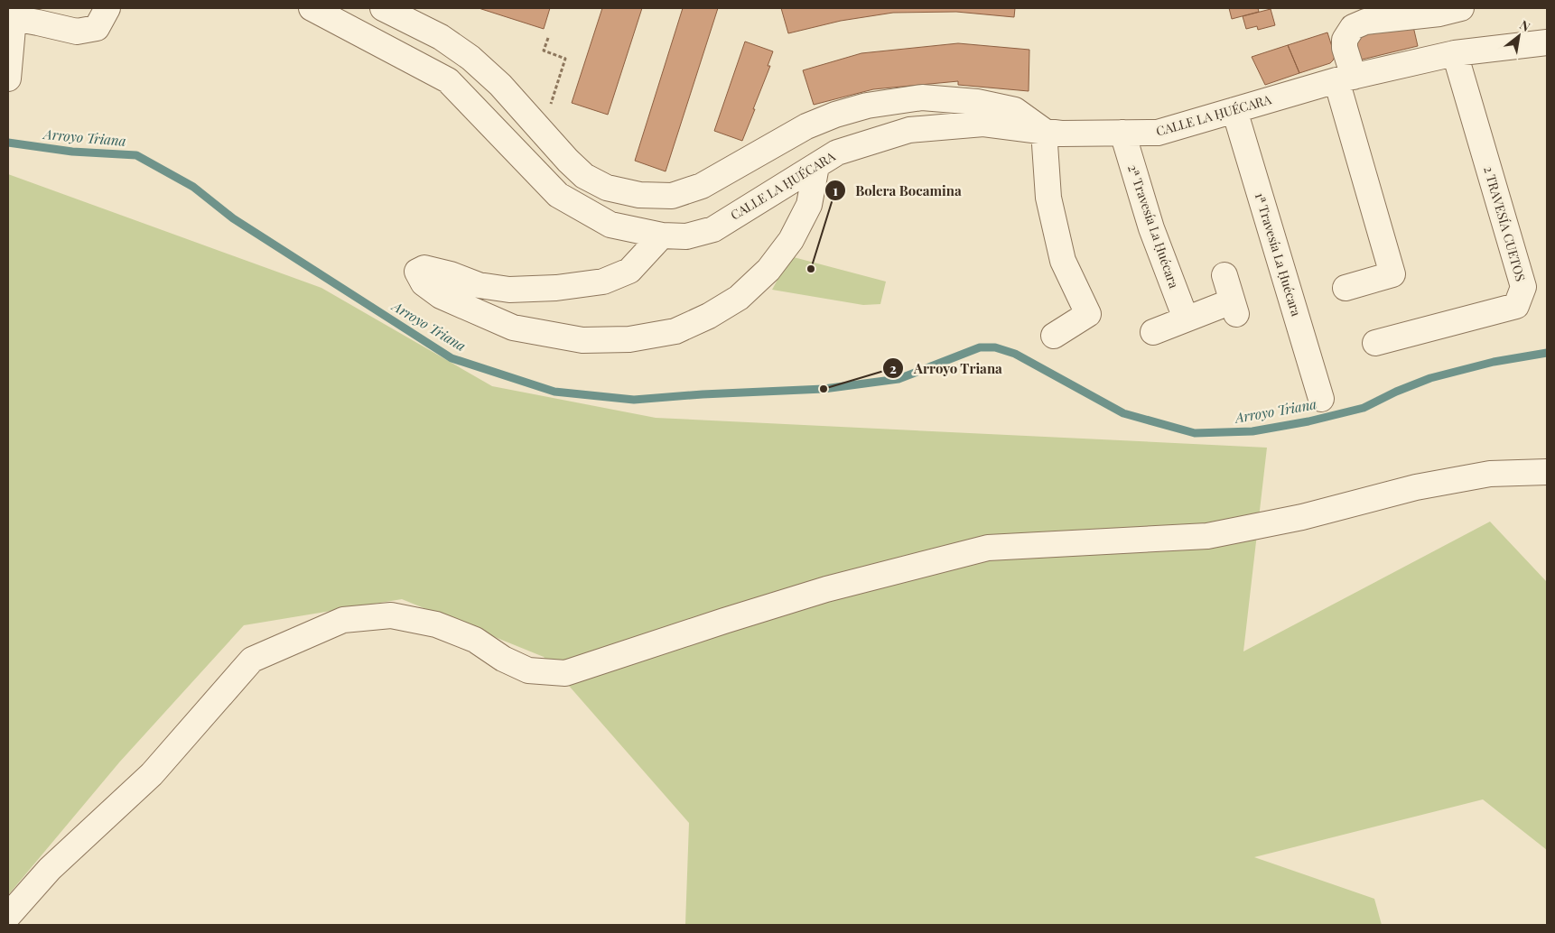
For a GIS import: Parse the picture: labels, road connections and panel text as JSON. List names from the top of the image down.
{
  "streets": {
    "street": [
      "CALLE LA ḤUÉCARA",
      "2 TRAVESÍA CUETOS",
      "2ª Travesía La Ḥuécara",
      "1ª Travesía La Ḥuécara"
    ]
  },
  "crossings": [
    ["CALLE LA ḤUÉCARA", "2 TRAVESÍA CUETOS"],
    ["CALLE LA ḤUÉCARA", "2ª Travesía La Ḥuécara"],
    ["CALLE LA ḤUÉCARA", "1ª Travesía La Ḥuécara"]
  ],
  "water": ["Arroyo Triana"],
  "places": ["Bolera Bocamina", "Arroyo Triana"],
  "north": "top right"
}
